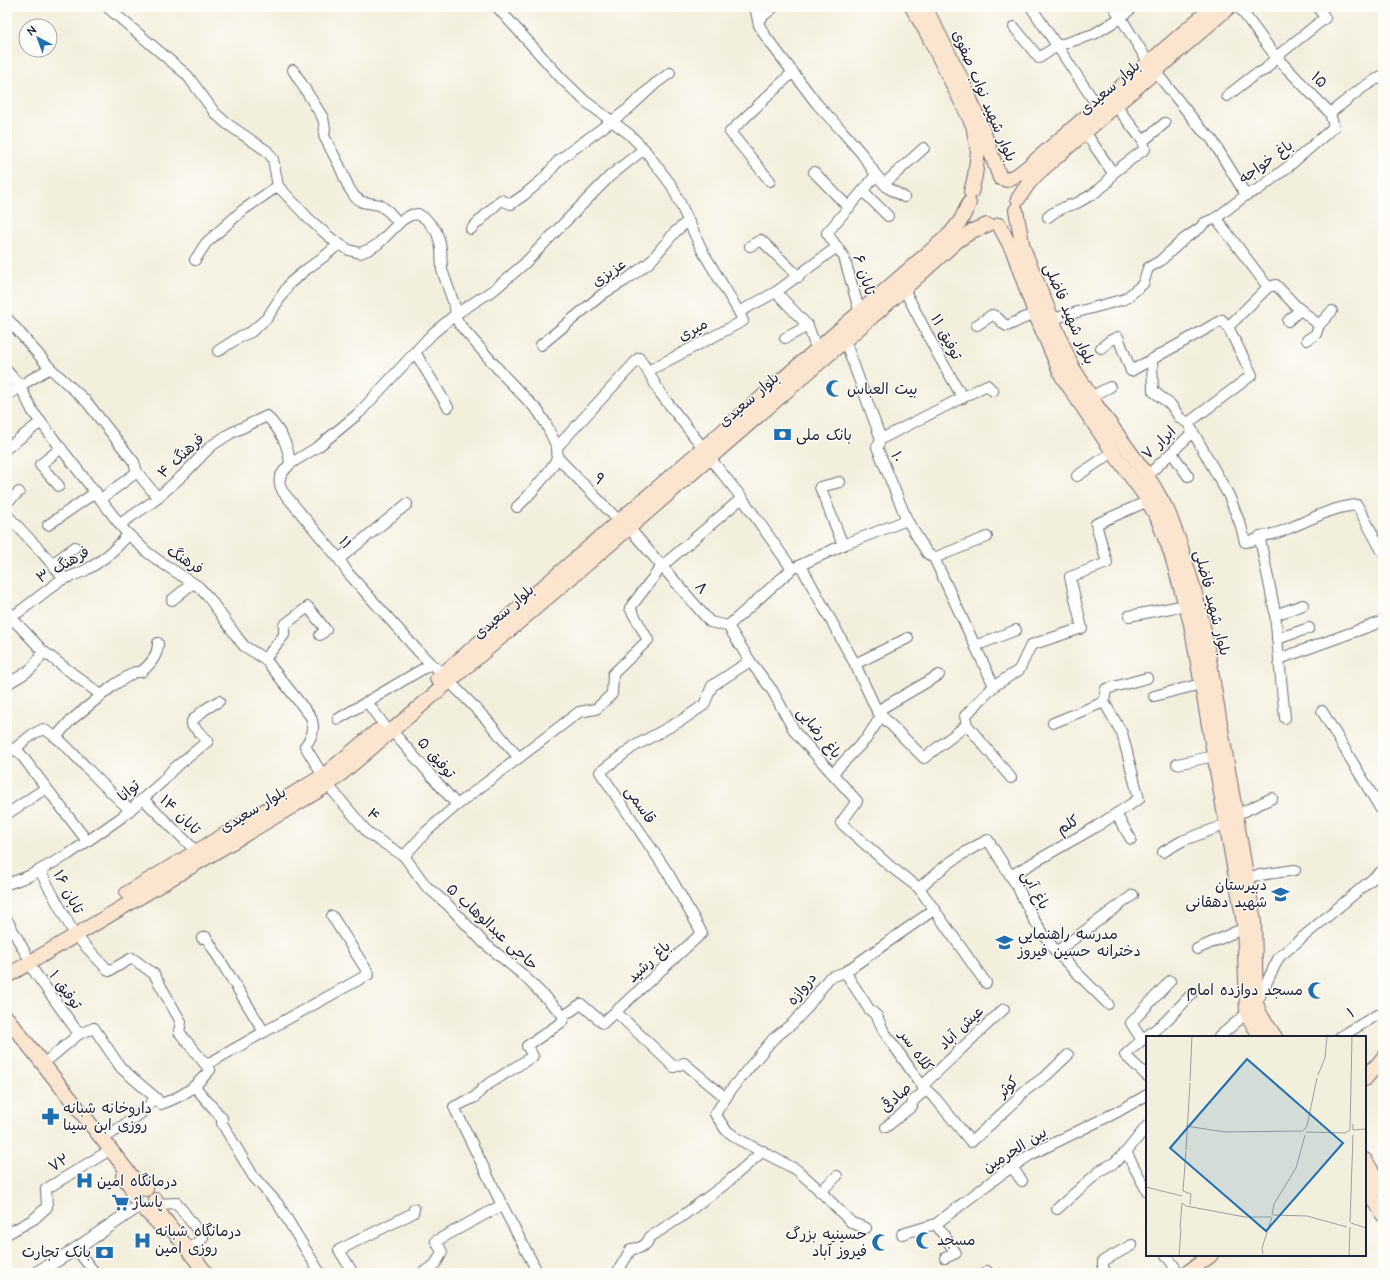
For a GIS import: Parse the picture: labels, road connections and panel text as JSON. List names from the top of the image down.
{
  "streets": {
    "main road": ["بلوار سعیدی", "بلوار شهید نواب صفوی", "بلوار شهید فاضلی"],
    "street": [
      "۱۵",
      "باغ خواجه",
      "عزیزی",
      "تابان ۶",
      "میری",
      "توفیق ۱۱",
      "ابرار ۷",
      "فرهنگ ۴",
      "۱۰",
      "۹",
      "۱۱",
      "فرهنگ",
      "فرهنگ ۳",
      "۸",
      "باغ رضایی",
      "توفیق ۵",
      "توانا",
      "قاسمی",
      "تابان ۱۴",
      "۴",
      "کلم",
      "باغ آبی",
      "تابان ۱۶",
      "حاجی عبدالوهاب ۵",
      "باغ رشید",
      "دروازه",
      "توفیق ۱",
      "۱",
      "عیش آباد",
      "کلاه سر",
      "کوثر",
      "صادقی",
      "بین الحرمین",
      "۷۲"
    ]
  },
  "crossings": [
    ["۱۵", "باغ خواجه"],
    ["بلوار سعیدی", "بلوار شهید نواب صفوی"],
    ["بلوار سعیدی", "تابان ۶"],
    ["بلوار سعیدی", "بلوار شهید فاضلی"],
    ["بلوار سعیدی", "توفیق ۱۱"],
    ["بلوار سعیدی", "۱۰"],
    ["بلوار سعیدی", "۹"],
    ["بلوار سعیدی", "۱۱"],
    ["بلوار سعیدی", "فرهنگ"],
    ["بلوار سعیدی", "۸"],
    ["بلوار سعیدی", "توفیق ۵"],
    ["بلوار سعیدی", "تابان ۱۴"],
    ["بلوار سعیدی", "۴"],
    ["بلوار سعیدی", "تابان ۱۶"],
    ["بلوار سعیدی", "توفیق ۱"],
    ["بلوار شهید نواب صفوی", "بلوار شهید فاضلی"],
    ["باغ خواجه", "بلوار شهید فاضلی"],
    ["بلوار شهید فاضلی", "ابرار ۷"],
    ["فرهنگ ۴", "۱۱"],
    ["فرهنگ ۴", "فرهنگ"],
    ["۹", "۸"],
    ["فرهنگ", "فرهنگ ۳"],
    ["فرهنگ", "۴"],
    ["باغ رضایی", "قاسمی"],
    ["باغ رضایی", "باغ آبی"],
    ["توانا", "تابان ۱۴"],
    ["توانا", "تابان ۱۶"],
    ["قاسمی", "باغ رشید"],
    ["۴", "حاجی عبدالوهاب ۵"],
    ["کلم", "باغ آبی"],
    ["حاجی عبدالوهاب ۵", "باغ رشید"],
    ["دروازه", "کلاه سر"],
    ["عیش آباد", "کلاه سر"],
    ["عیش آباد", "صادقی"],
    ["کلاه سر", "کوثر"],
    ["کلاه سر", "صادقی"]
  ],
  "places": {
    "mosque": [
      "بیت العباس",
      "مسجد دوازده امام",
      "مسجد",
      "حسینیه بزرگ فیروز آباد"
    ],
    "bank": ["بانک ملی", "بانک تجارت"],
    "school or university": ["دبیرستان شهید دهقانی", "مدرسه راهنمایی دخترانه حسین فیروز"],
    "pharmacy": ["داروخانه شبانه روزی ابن سینا"],
    "hospital": ["درمانگاه امین", "درمانگاه شبانه روزی امین"],
    "supermarket": ["پاساژ"]
  },
  "north": "top left"
}
